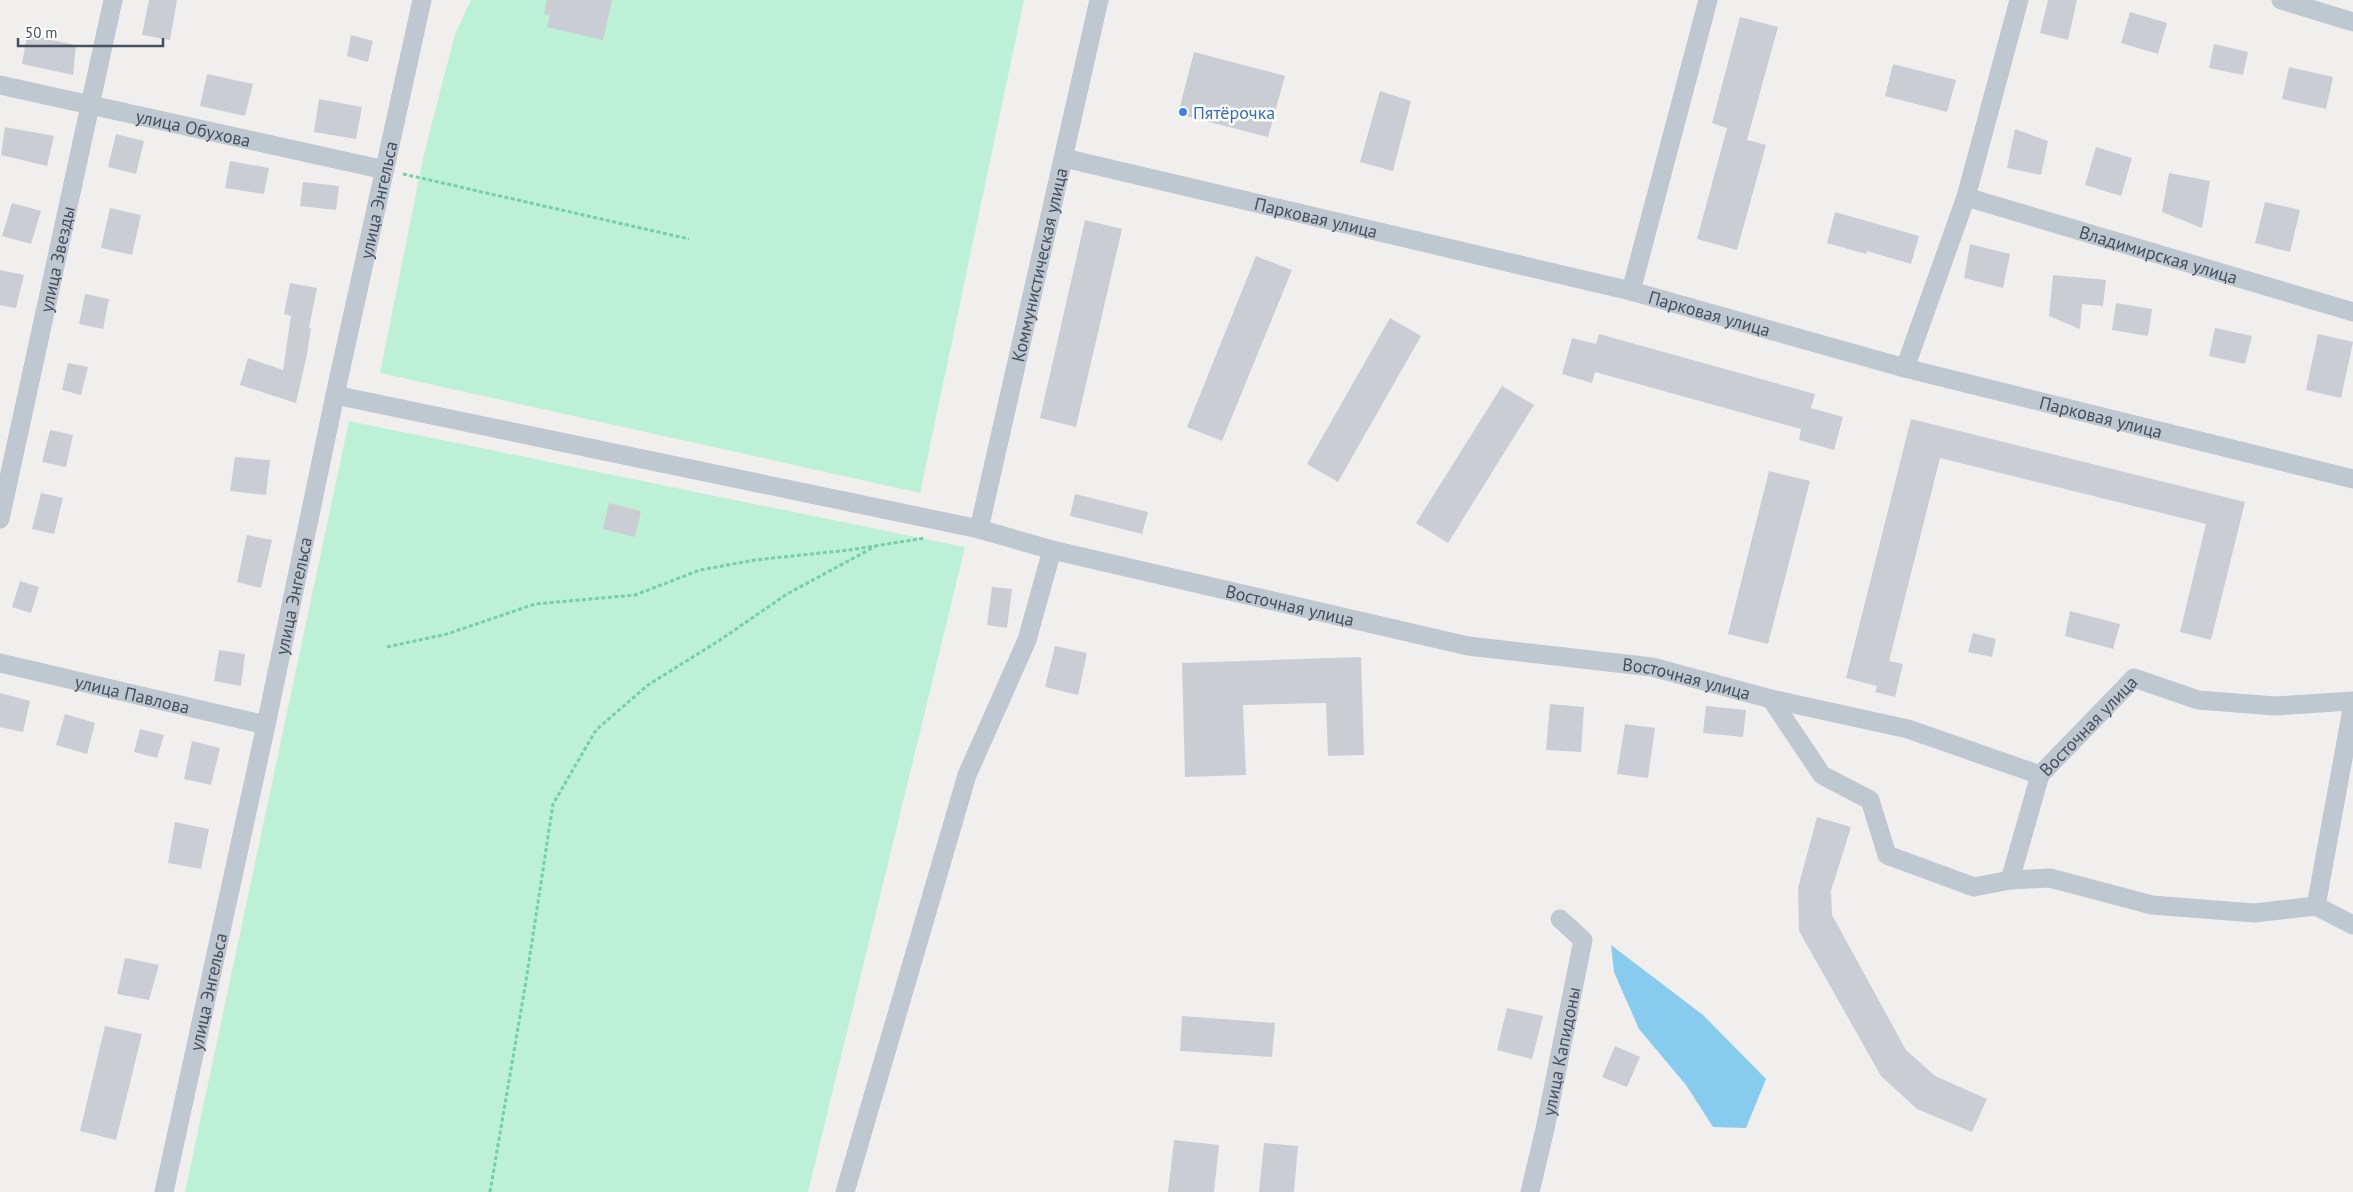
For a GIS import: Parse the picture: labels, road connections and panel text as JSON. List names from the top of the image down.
{
  "streets": {
    "street": [
      "улица Обухова",
      "улица Энгельса",
      "Парковая улица",
      "Владимирская улица",
      "улица Звезды",
      "Коммунистическая улица",
      "Восточная улица",
      "улица Павлова",
      "улица Капидоны"
    ]
  },
  "crossings": [
    ["улица Обухова", "улица Энгельса"],
    ["улица Обухова", "улица Звезды"],
    ["улица Энгельса", "Восточная улица"],
    ["улица Энгельса", "улица Павлова"],
    ["Парковая улица", "Коммунистическая улица"],
    ["Коммунистическая улица", "Восточная улица"]
  ],
  "places": ["Пятёрочка"],
  "scale_bar": "50 m"
}
